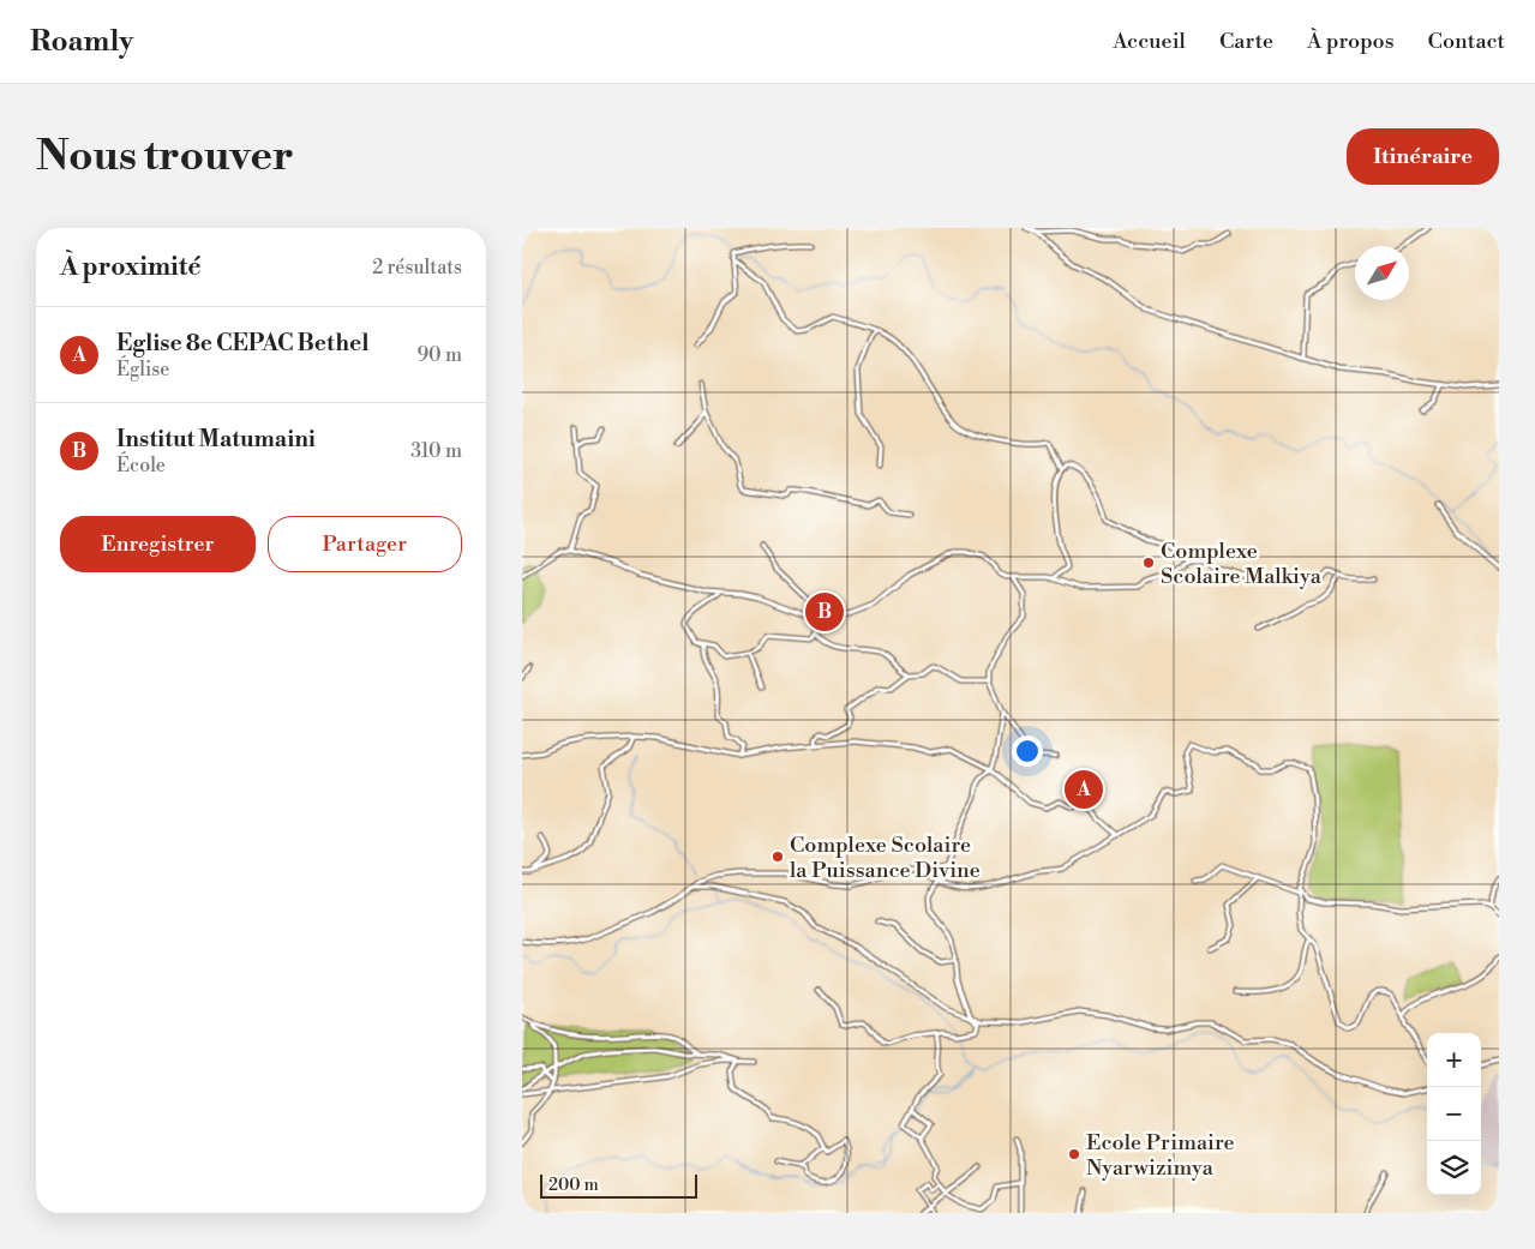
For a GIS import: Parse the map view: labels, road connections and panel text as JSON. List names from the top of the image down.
{
  "places": ["Complexe Scolaire Malkiya", "Complexe Scolaire la Puissance Divine", "Ecole Primaire Nyarwizimya"],
  "scale_bar": "200 m",
  "north": "top right",
  "page": {
    "header": "Roamly",
    "nav": [
      "Accueil",
      "Carte",
      "À propos",
      "Contact"
    ],
    "buttons": [
      "Itinéraire",
      ["Enregistrer", "Partager"]
    ],
    "title": "Nous trouver",
    "heading": ["À proximité", "2 résultats"],
    "list": [
      {
        "mark": "A",
        "name": "Eglise 8e CEPAC Bethel",
        "note": "Église",
        "value": "90 m"
      },
      {
        "mark": "B",
        "name": "Institut Matumaini",
        "note": "École",
        "value": "310 m"
      }
    ],
    "pins": ["B", "A"],
    "map_buttons": ["+", "−"],
    "scale": "200 m"
  }
}
